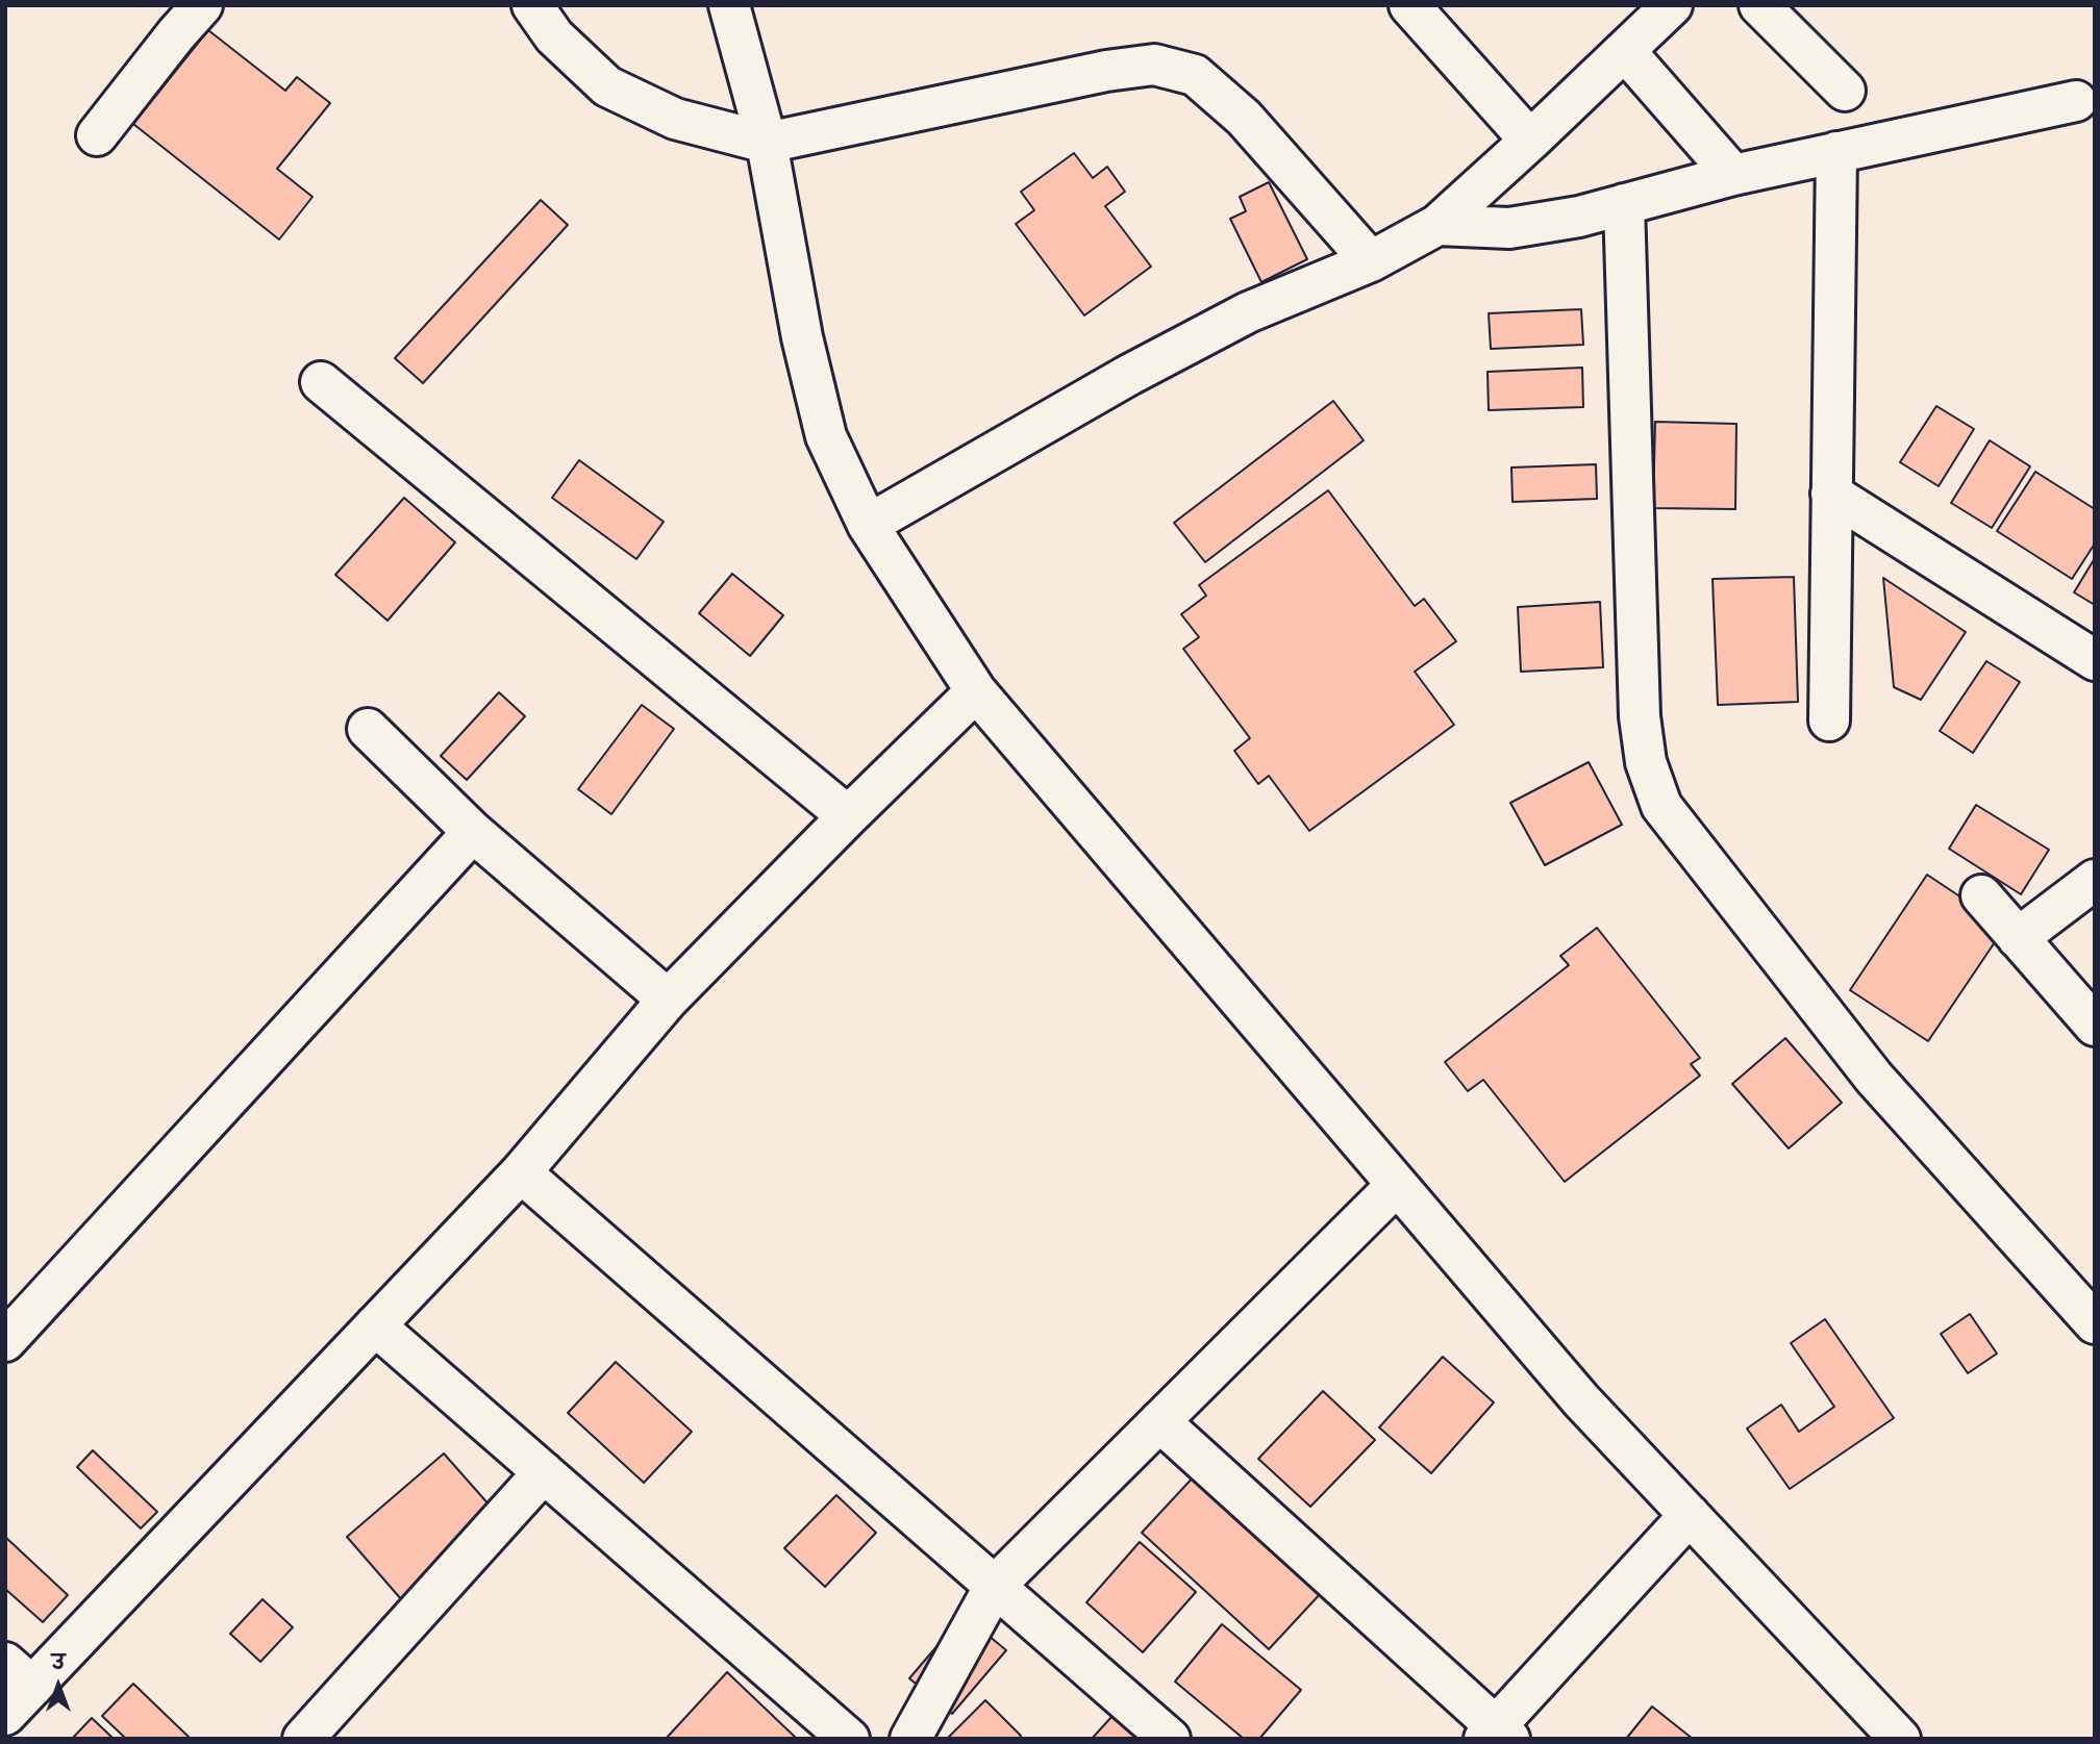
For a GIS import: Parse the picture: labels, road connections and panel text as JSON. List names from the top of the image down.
{
  "north": "top"
}
